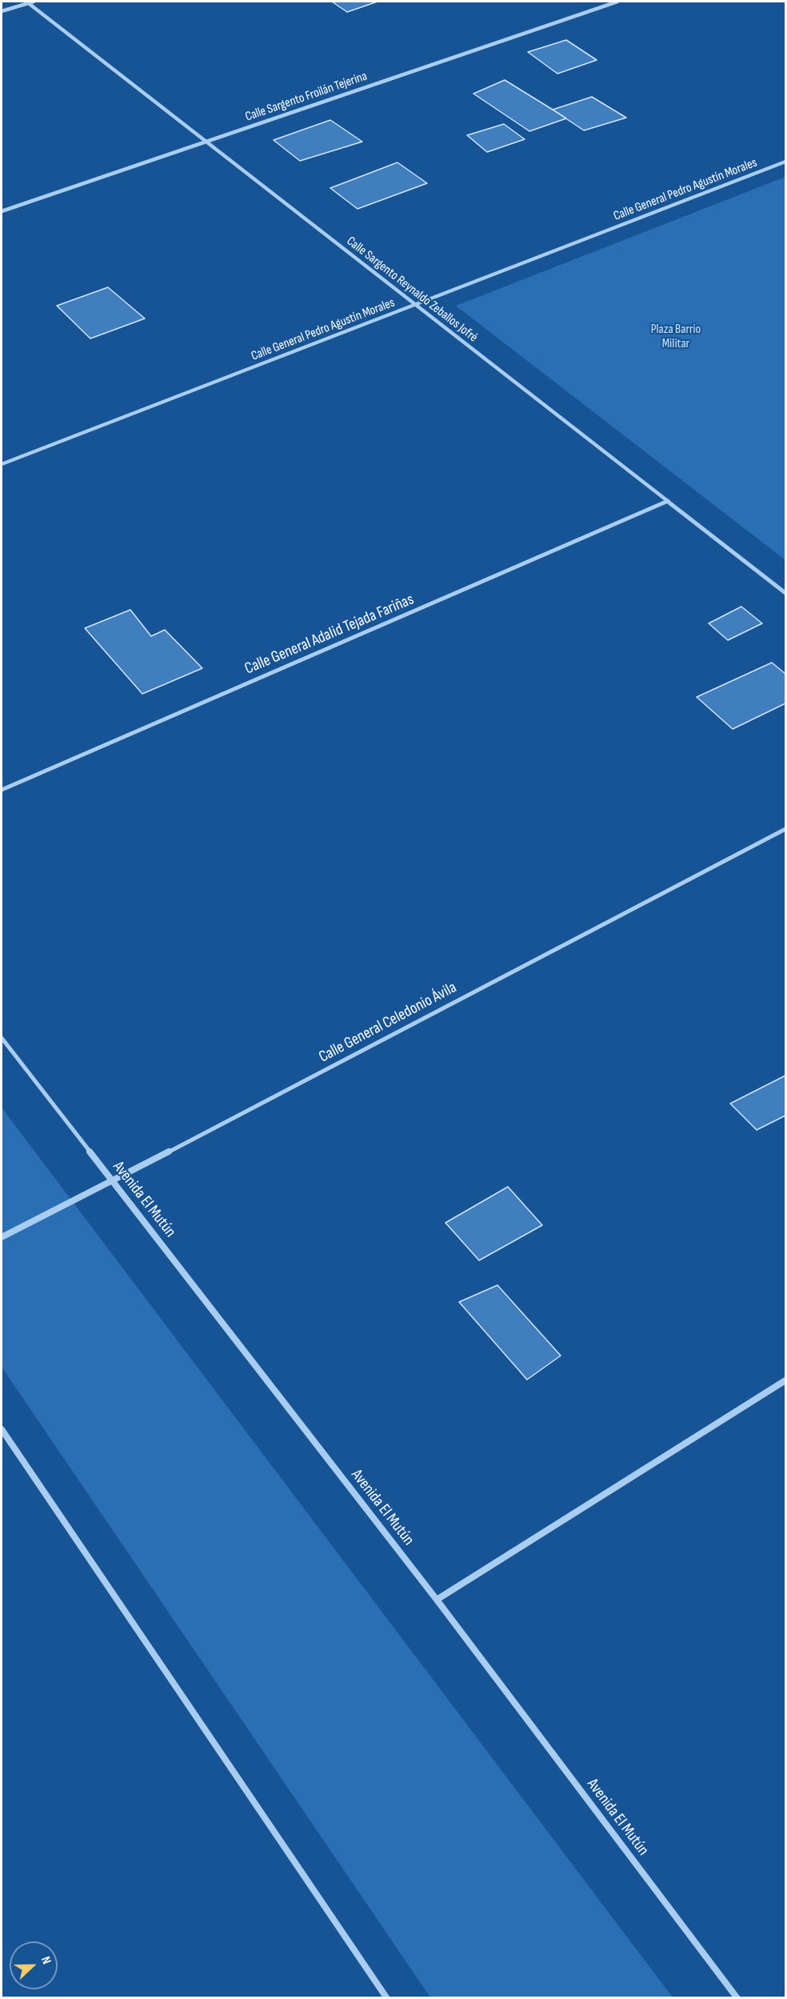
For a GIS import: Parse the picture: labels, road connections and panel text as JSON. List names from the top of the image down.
{
  "streets": {
    "street": [
      "Calle Sargento Froilán Tejerina",
      "Calle General Pedro Agustín Morales",
      "Calle Sargento Reynaldo Zeballos Jofré",
      "Calle General Adalid Tejada Fariñas",
      "Calle General Celedonio Ávila",
      "Avenida El Mutún"
    ]
  },
  "crossings": [
    ["Calle Sargento Froilán Tejerina", "Calle Sargento Reynaldo Zeballos Jofré"],
    ["Calle General Pedro Agustín Morales", "Calle Sargento Reynaldo Zeballos Jofré"],
    ["Calle Sargento Reynaldo Zeballos Jofré", "Calle General Adalid Tejada Fariñas"],
    ["Calle General Celedonio Ávila", "Avenida El Mutún"]
  ],
  "parks": ["Plaza Barrio Militar"],
  "north": "right"
}
